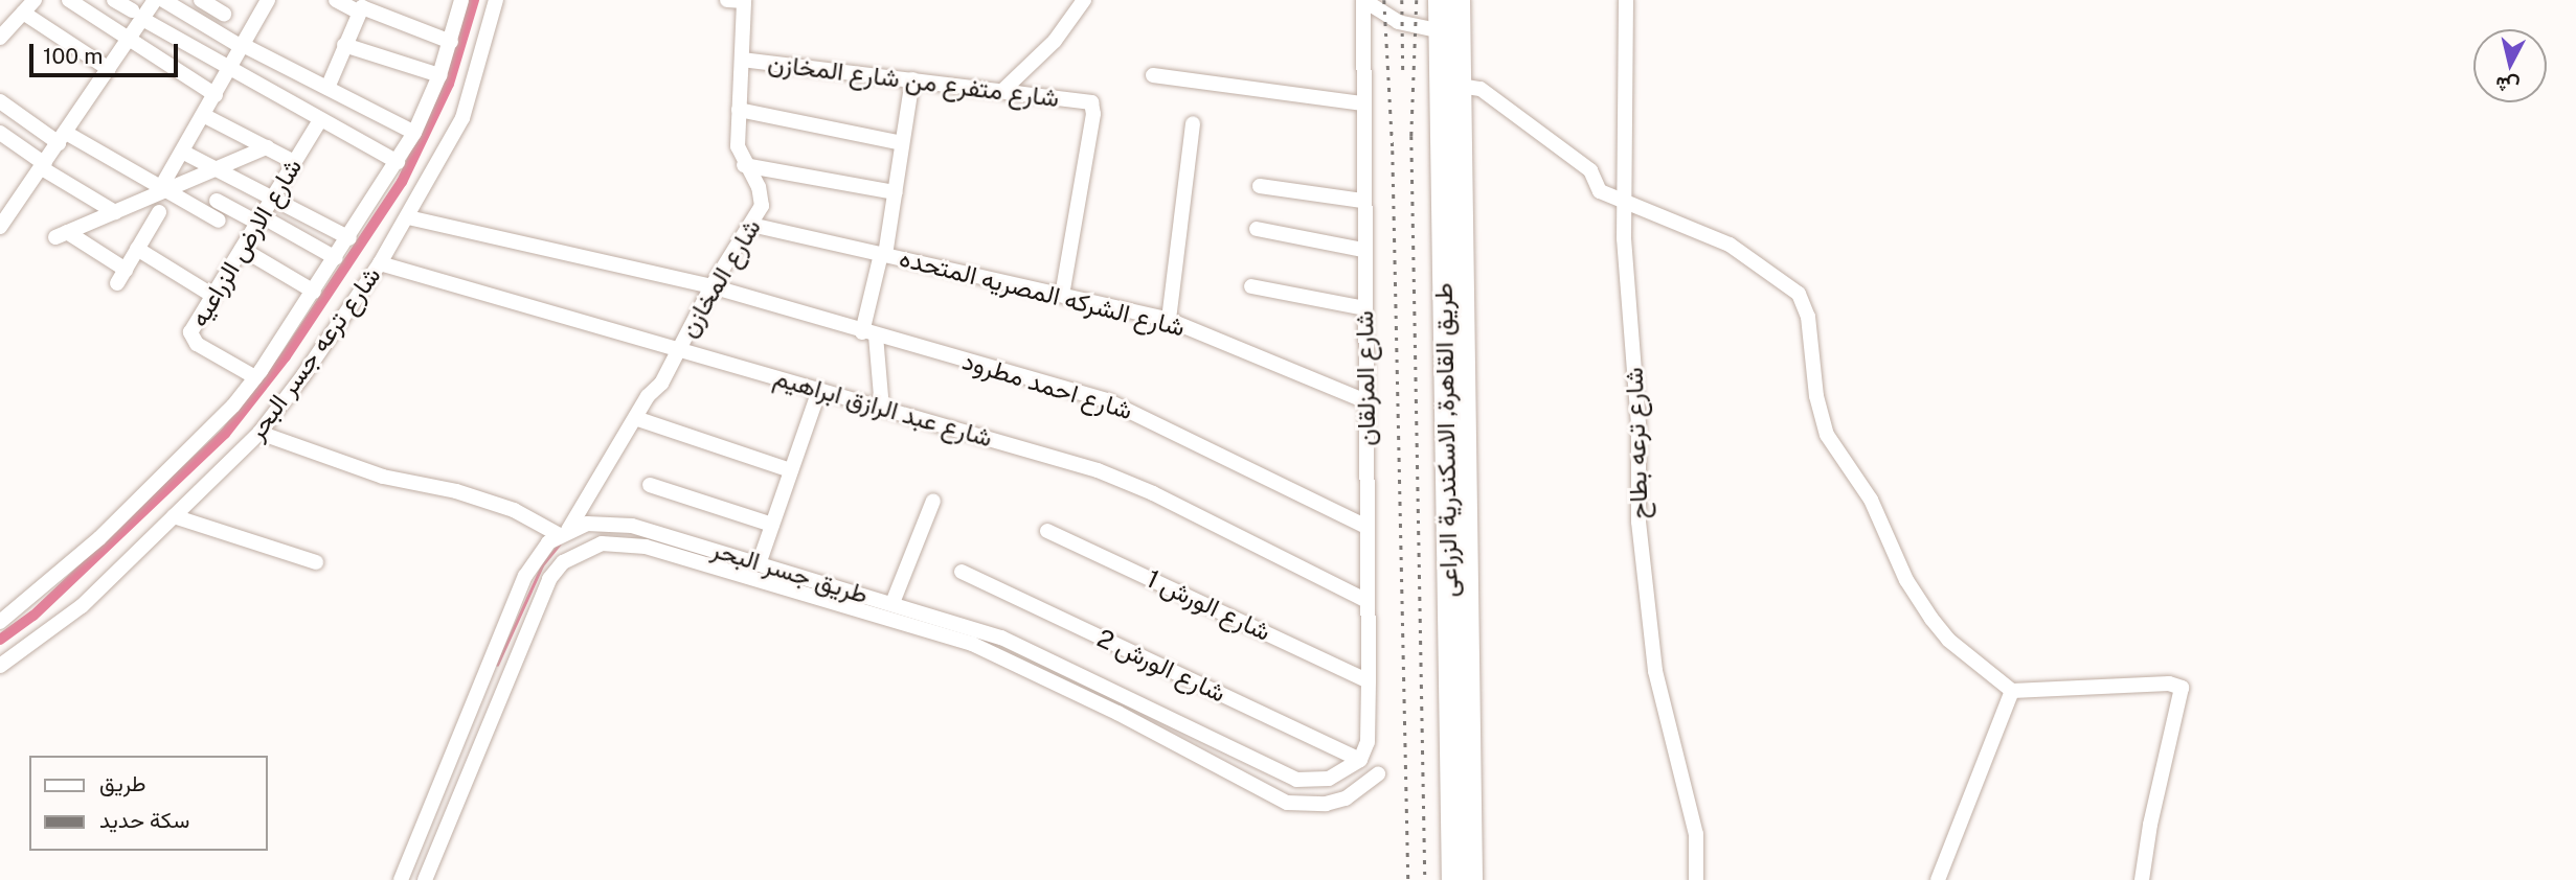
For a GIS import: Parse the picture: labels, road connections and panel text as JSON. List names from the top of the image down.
{
  "streets": {
    "highway": ["طريق القاهرة, الاسكندرية الزراعى"],
    "street": [
      "شارع متفرع من شارع المخازن",
      "شارع الارض الزراعيه",
      "شارع المخازن",
      "شارع الشركه المصريه المتحده",
      "شارع ترعه جسر البحر",
      "شارع المزلقان",
      "شارع احمد مطرود",
      "شارع عبد الرازق ابراهيم",
      "شارع ترعه بطاح",
      "طريق جسر البحر",
      "شارع الورش 1",
      "شارع الورش 2"
    ]
  },
  "crossings": [
    ["شارع متفرع من شارع المخازن", "شارع المخازن"],
    ["شارع متفرع من شارع المخازن", "شارع الشركه المصريه المتحده"],
    ["شارع الارض الزراعيه", "شارع ترعه جسر البحر"],
    ["شارع المخازن", "شارع الشركه المصريه المتحده"],
    ["شارع المخازن", "شارع احمد مطرود"],
    ["شارع المخازن", "شارع عبد الرازق ابراهيم"],
    ["شارع المخازن", "طريق جسر البحر"],
    ["شارع الشركه المصريه المتحده", "شارع المزلقان"],
    ["شارع ترعه جسر البحر", "شارع احمد مطرود"],
    ["شارع ترعه جسر البحر", "شارع عبد الرازق ابراهيم"],
    ["شارع المزلقان", "شارع احمد مطرود"],
    ["شارع المزلقان", "شارع عبد الرازق ابراهيم"],
    ["شارع المزلقان", "طريق جسر البحر"],
    ["شارع المزلقان", "شارع الورش 1"],
    ["شارع المزلقان", "شارع الورش 2"],
    ["طريق جسر البحر", "شارع الورش 2"]
  ],
  "legend": ["طريق", "سكة حديد"],
  "scale_bar": "100 m",
  "north": "bottom"
}
